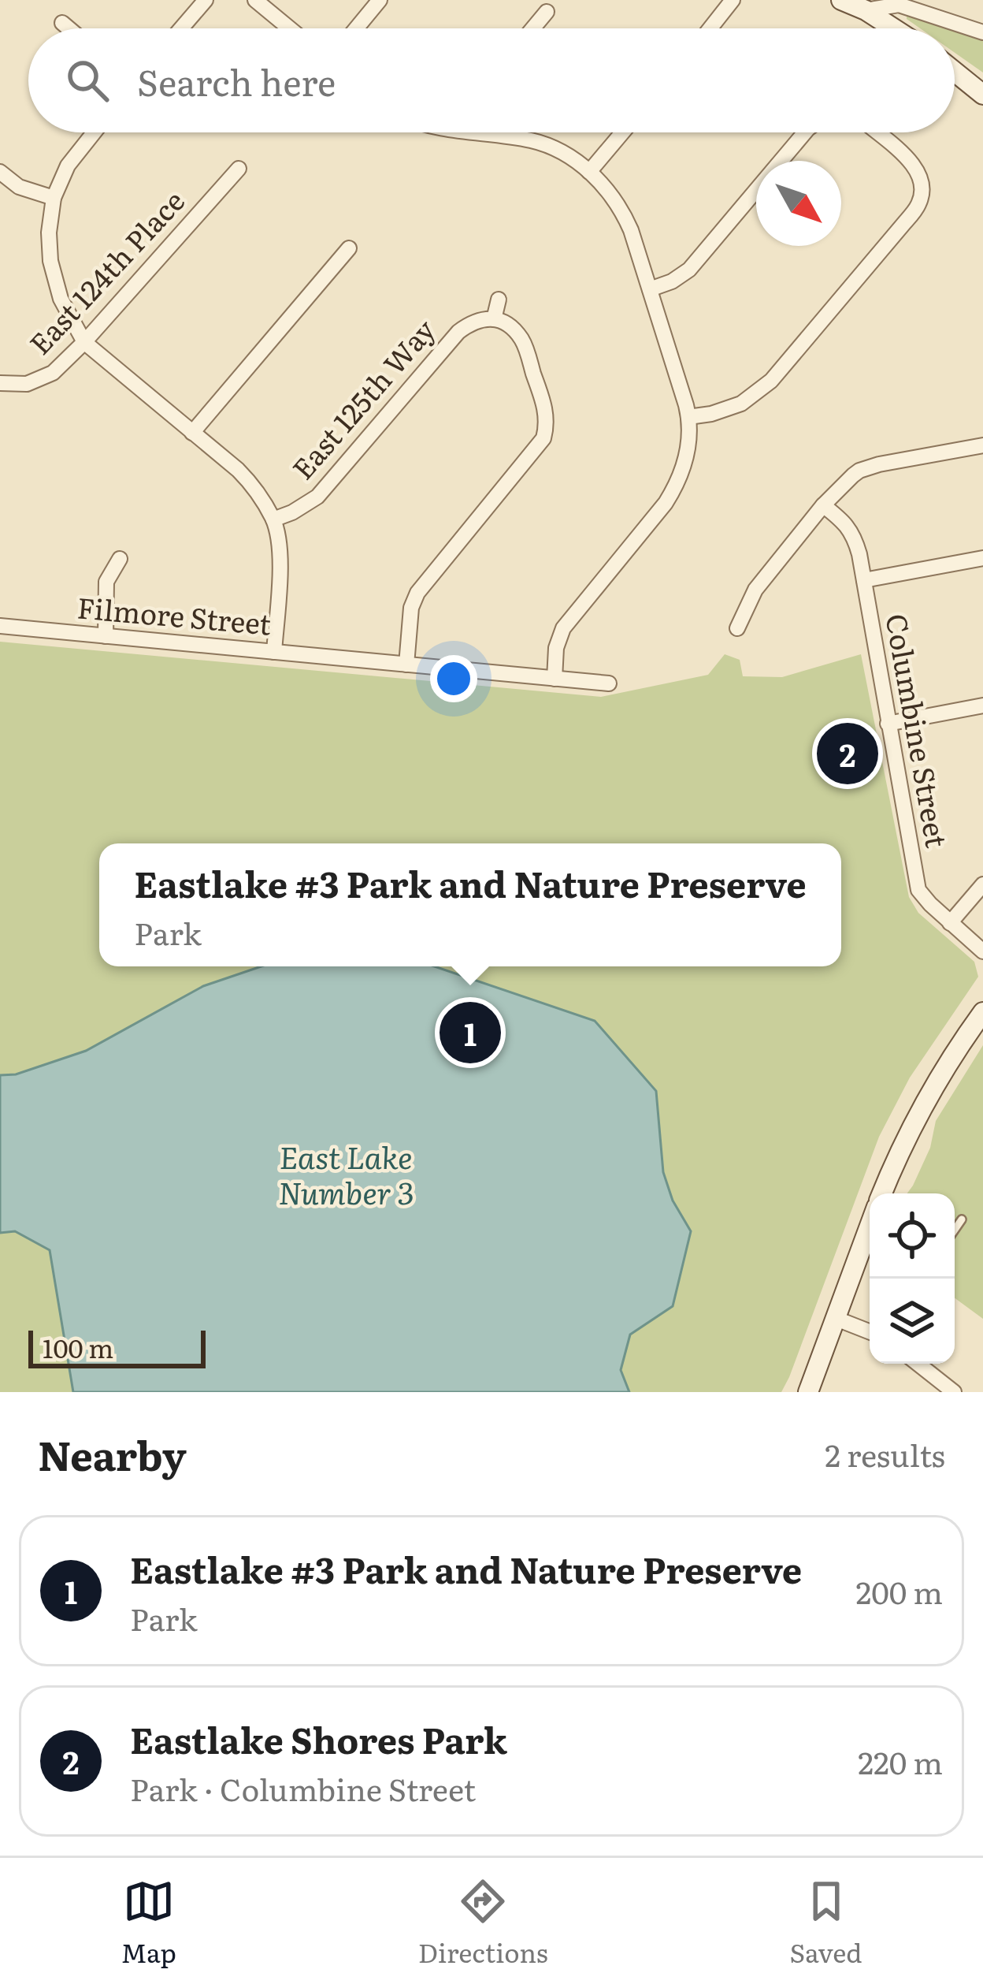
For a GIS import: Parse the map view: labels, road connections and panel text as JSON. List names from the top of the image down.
{
  "streets": {
    "street": [
      "East 124th Place",
      "East 125th Way",
      "Filmore Street",
      "Columbine Street"
    ]
  },
  "water": ["East Lake Number 3"],
  "scale_bar": "100 m",
  "north": "bottom right",
  "page": {
    "search": "Search here",
    "pins": ["2", "1"],
    "popup": ["Eastlake #3 Park and Nature Preserve", "Park"],
    "scale": "100 m",
    "heading": ["Nearby", "2 results"],
    "list": [
      {
        "mark": "1",
        "name": "Eastlake #3 Park and Nature Preserve",
        "note": "Park",
        "value": "200 m"
      },
      {
        "mark": "2",
        "name": "Eastlake Shores Park",
        "note": "Park · Columbine Street",
        "value": "220 m"
      }
    ],
    "nav": ["Map", "Directions", "Saved"]
  }
}
